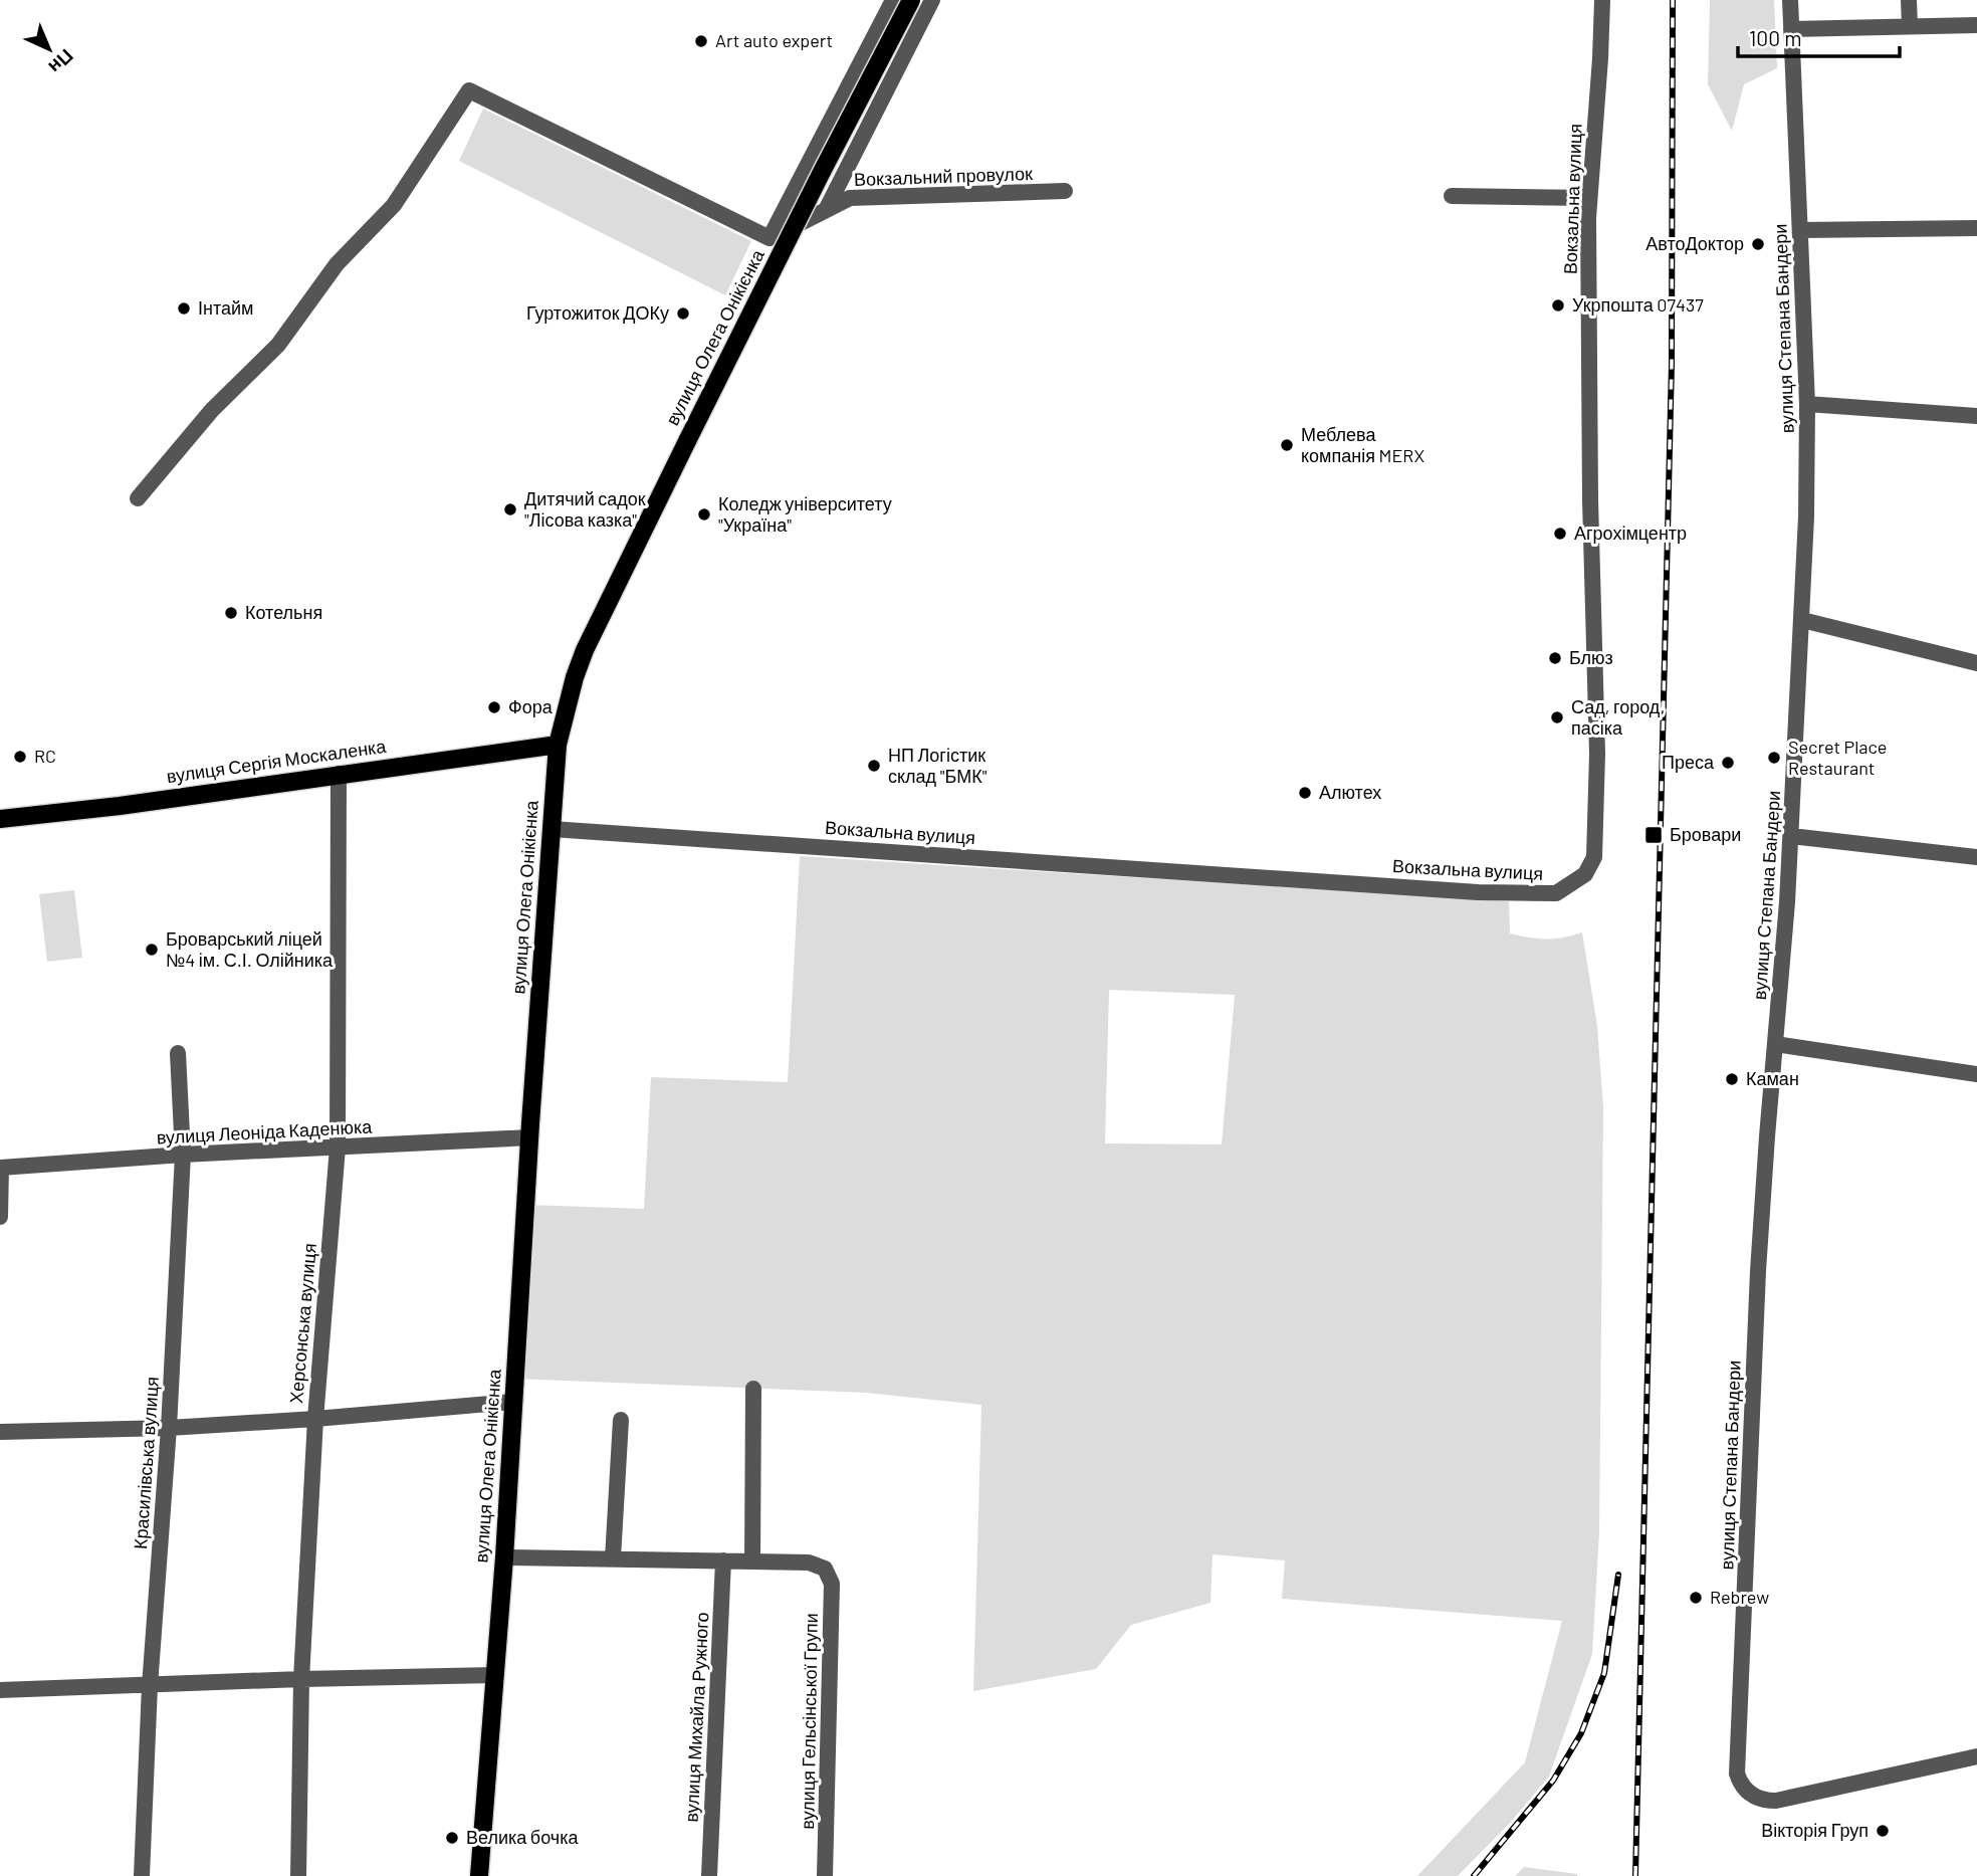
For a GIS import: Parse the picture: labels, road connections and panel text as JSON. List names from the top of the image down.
{
  "streets": {
    "main road": ["вулиця Олега Онікієнка", "вулиця Сергія Москаленка"],
    "street": [
      "Вокзальний провулок",
      "Вокзальна вулиця",
      "вулиця Степана Бандери",
      "вулиця Леоніда Каденюка",
      "Херсонська вулиця",
      "Красилівська вулиця",
      "вулиця Михайла Ружного",
      "вулиця Гельсінської Групи"
    ]
  },
  "crossings": [
    ["Вокзальна вулиця", "вулиця Олега Онікієнка"],
    ["вулиця Олега Онікієнка", "вулиця Сергія Москаленка"],
    ["вулиця Олега Онікієнка", "вулиця Леоніда Каденюка"],
    ["вулиця Сергія Москаленка", "Херсонська вулиця"],
    ["вулиця Леоніда Каденюка", "Херсонська вулиця"],
    ["вулиця Леоніда Каденюка", "Красилівська вулиця"]
  ],
  "places": {
    "other": [
      "Art auto expert",
      "АвтоДоктор",
      "Укрпошта 07437",
      "Інтайм",
      "Гуртожиток ДОКу",
      "Меблева компанія MERX",
      "Дитячий садок \"Лісова казка\"",
      "Коледж університету \"Україна\"",
      "Агрохімцентр",
      "Котельня",
      "Блюз",
      "Фора",
      "Сад, город, пасіка",
      "RC",
      "Secret Place Restaurant",
      "Преса",
      "НП Логістик склад \"БМК\"",
      "Алютех",
      "Броварський ліцей №4 ім. С.І. Олійника",
      "Каман",
      "Rebrew",
      "Вікторія Груп",
      "Велика бочка"
    ],
    "transit": ["Бровари"]
  },
  "scale_bar": "100 m",
  "north": "bottom right"
}
